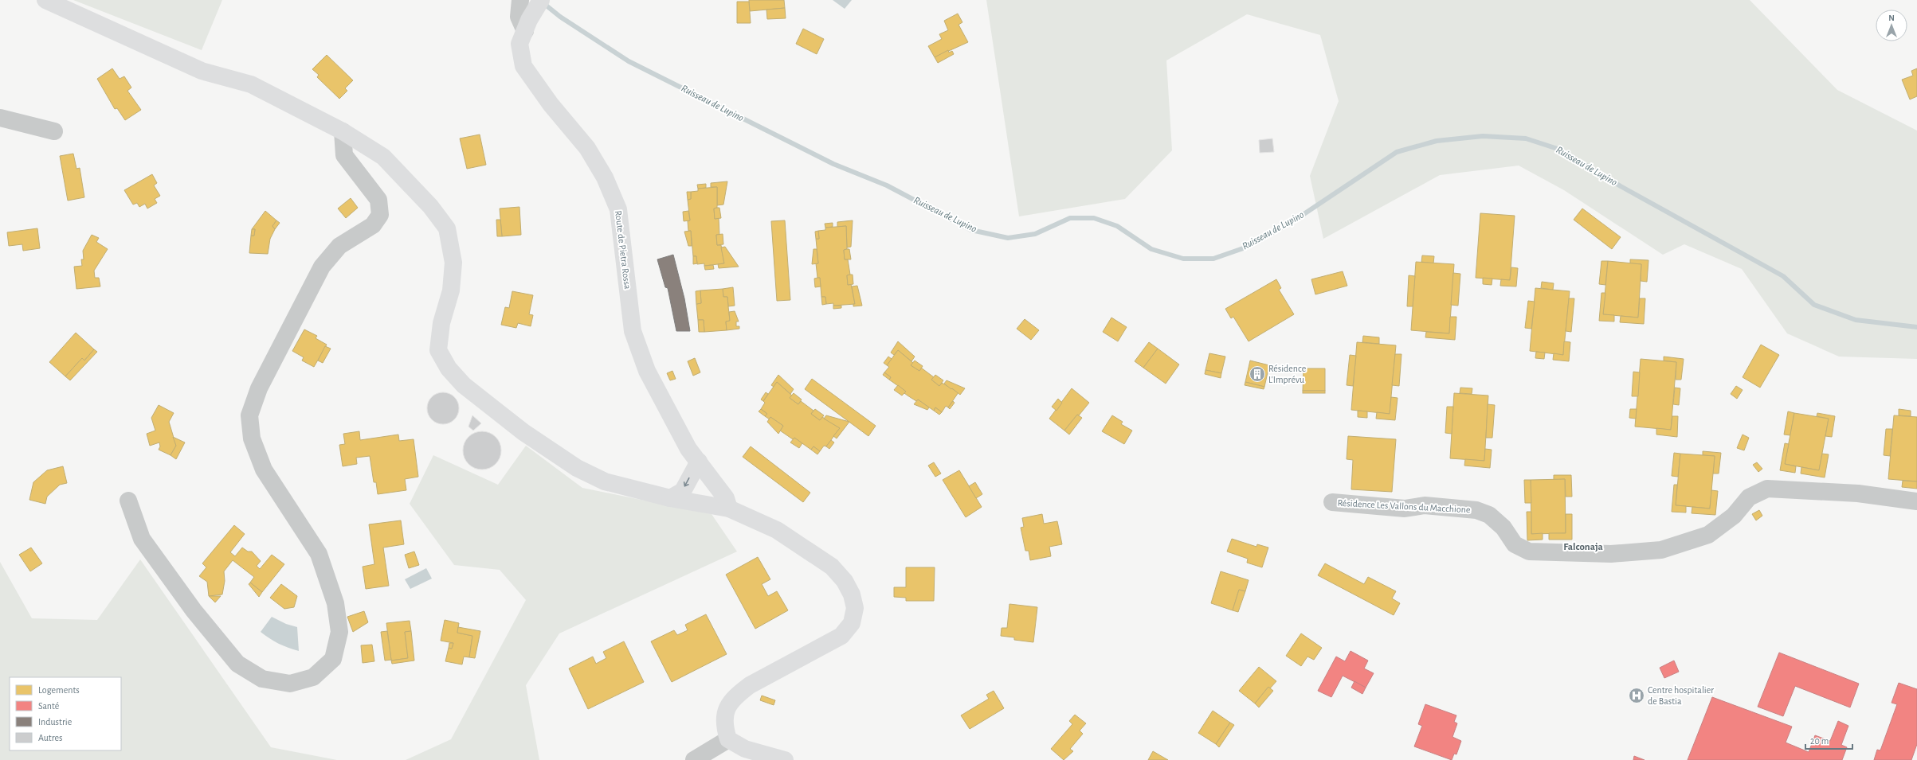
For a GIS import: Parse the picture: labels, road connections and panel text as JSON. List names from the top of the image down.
{
  "streets": {
    "main road": ["Route de Pietra Rossa"],
    "street": ["Résidence Les Vallons du Macchione"]
  },
  "districts": ["Falconaja"],
  "water": ["Ruisseau de Lupino"],
  "places": {
    "building": ["Résidence L'Imprévu"],
    "hospital": ["Centre hospitalier de Bastia"]
  },
  "legend": [
    "Logements",
    "Santé",
    "Industrie",
    "Autres"
  ],
  "scale_bar": "20 m",
  "north": "top"
}
